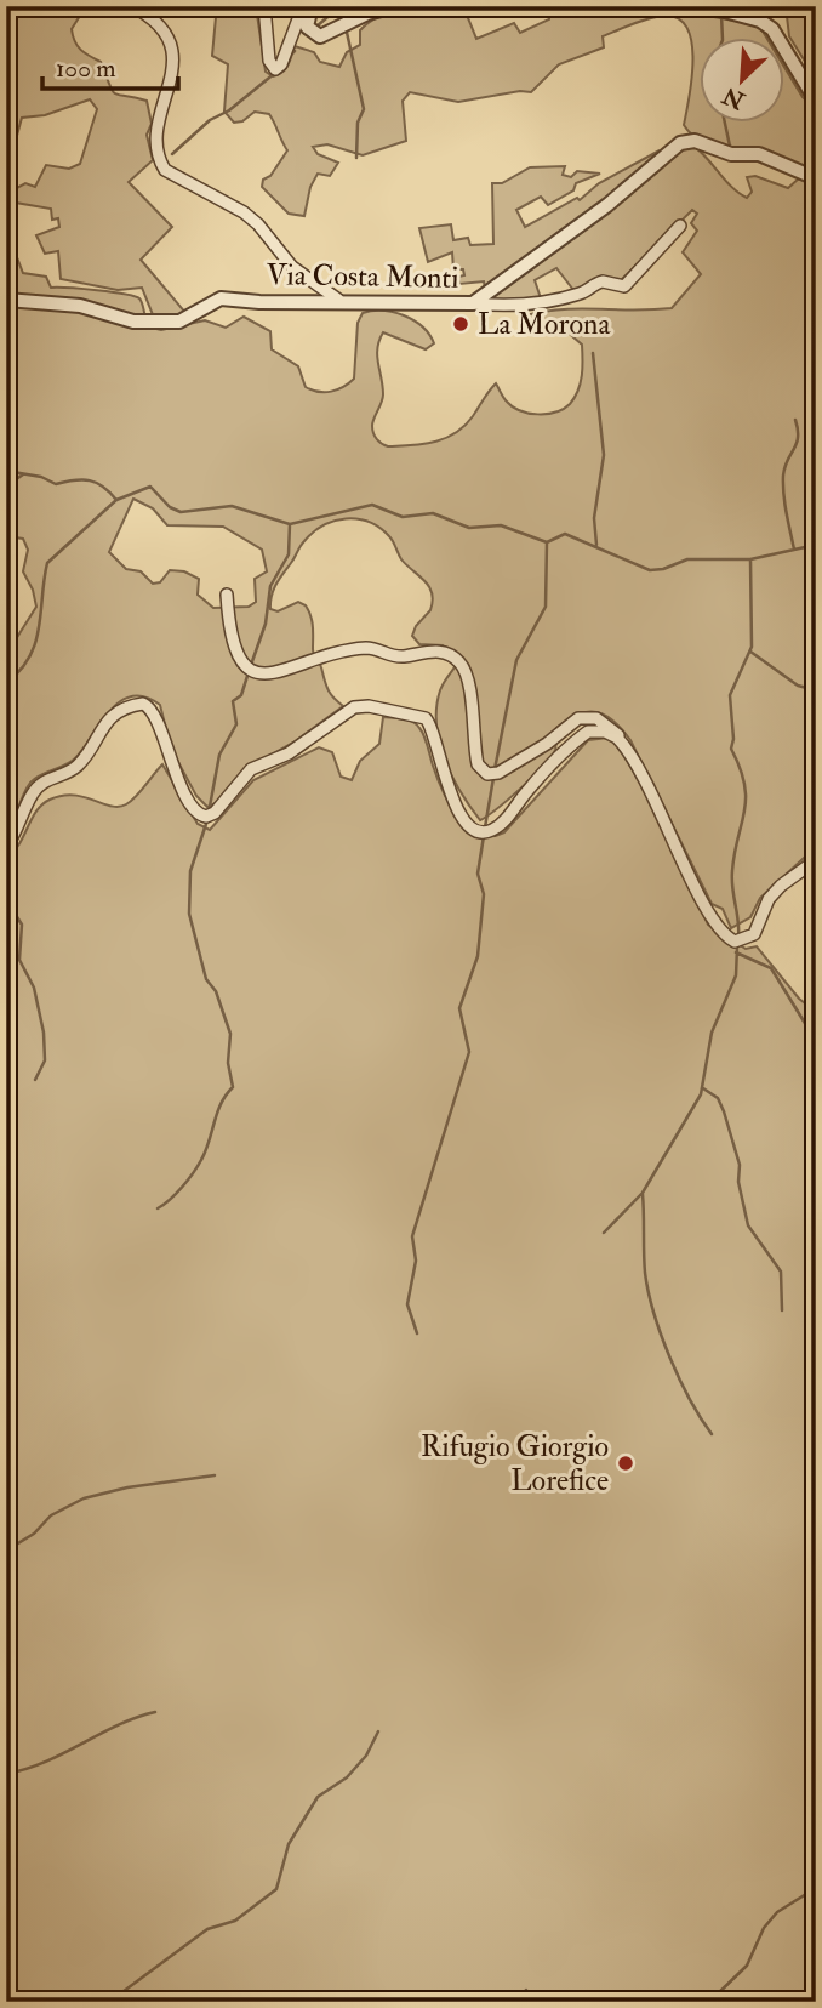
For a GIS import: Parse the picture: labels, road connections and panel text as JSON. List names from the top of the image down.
{
  "streets": {
    "street": ["Via Costa Monti"]
  },
  "places": ["La Morona", "Rifugio Giorgio Lorefice"],
  "scale_bar": "100 m",
  "north": "bottom left"
}
